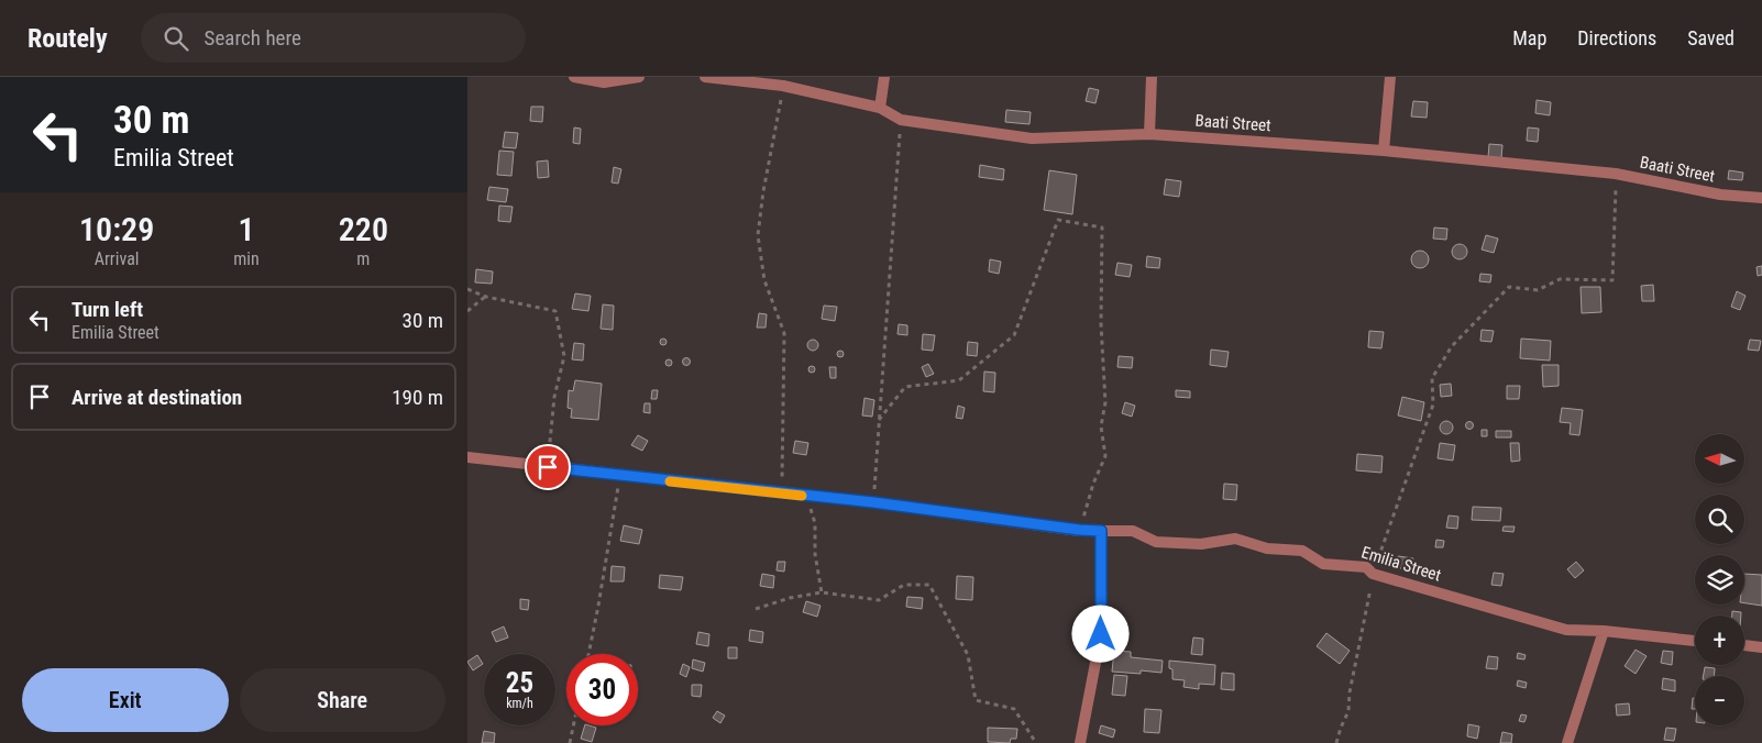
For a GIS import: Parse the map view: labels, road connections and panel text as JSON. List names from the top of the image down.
{
  "streets": {
    "street": ["Baati Street", "Emilia Street"]
  },
  "north": "left",
  "page": {
    "header": "Routely",
    "search": "Search here",
    "nav": ["Map", "Directions", "Saved"],
    "turn": ["30 m", "Emilia Street"],
    "eta": [
      "10:29",
      "Arrival",
      "1",
      "min",
      "220",
      "m"
    ],
    "list": [
      {
        "name": "Turn left",
        "note": "Emilia Street",
        "value": "30 m"
      },
      {
        "name": "Arrive at destination",
        "value": "190 m"
      }
    ],
    "map_buttons": ["+", "−"],
    "speed": "25 km/h",
    "limit": "30",
    "buttons": ["Exit", "Share"]
  }
}
